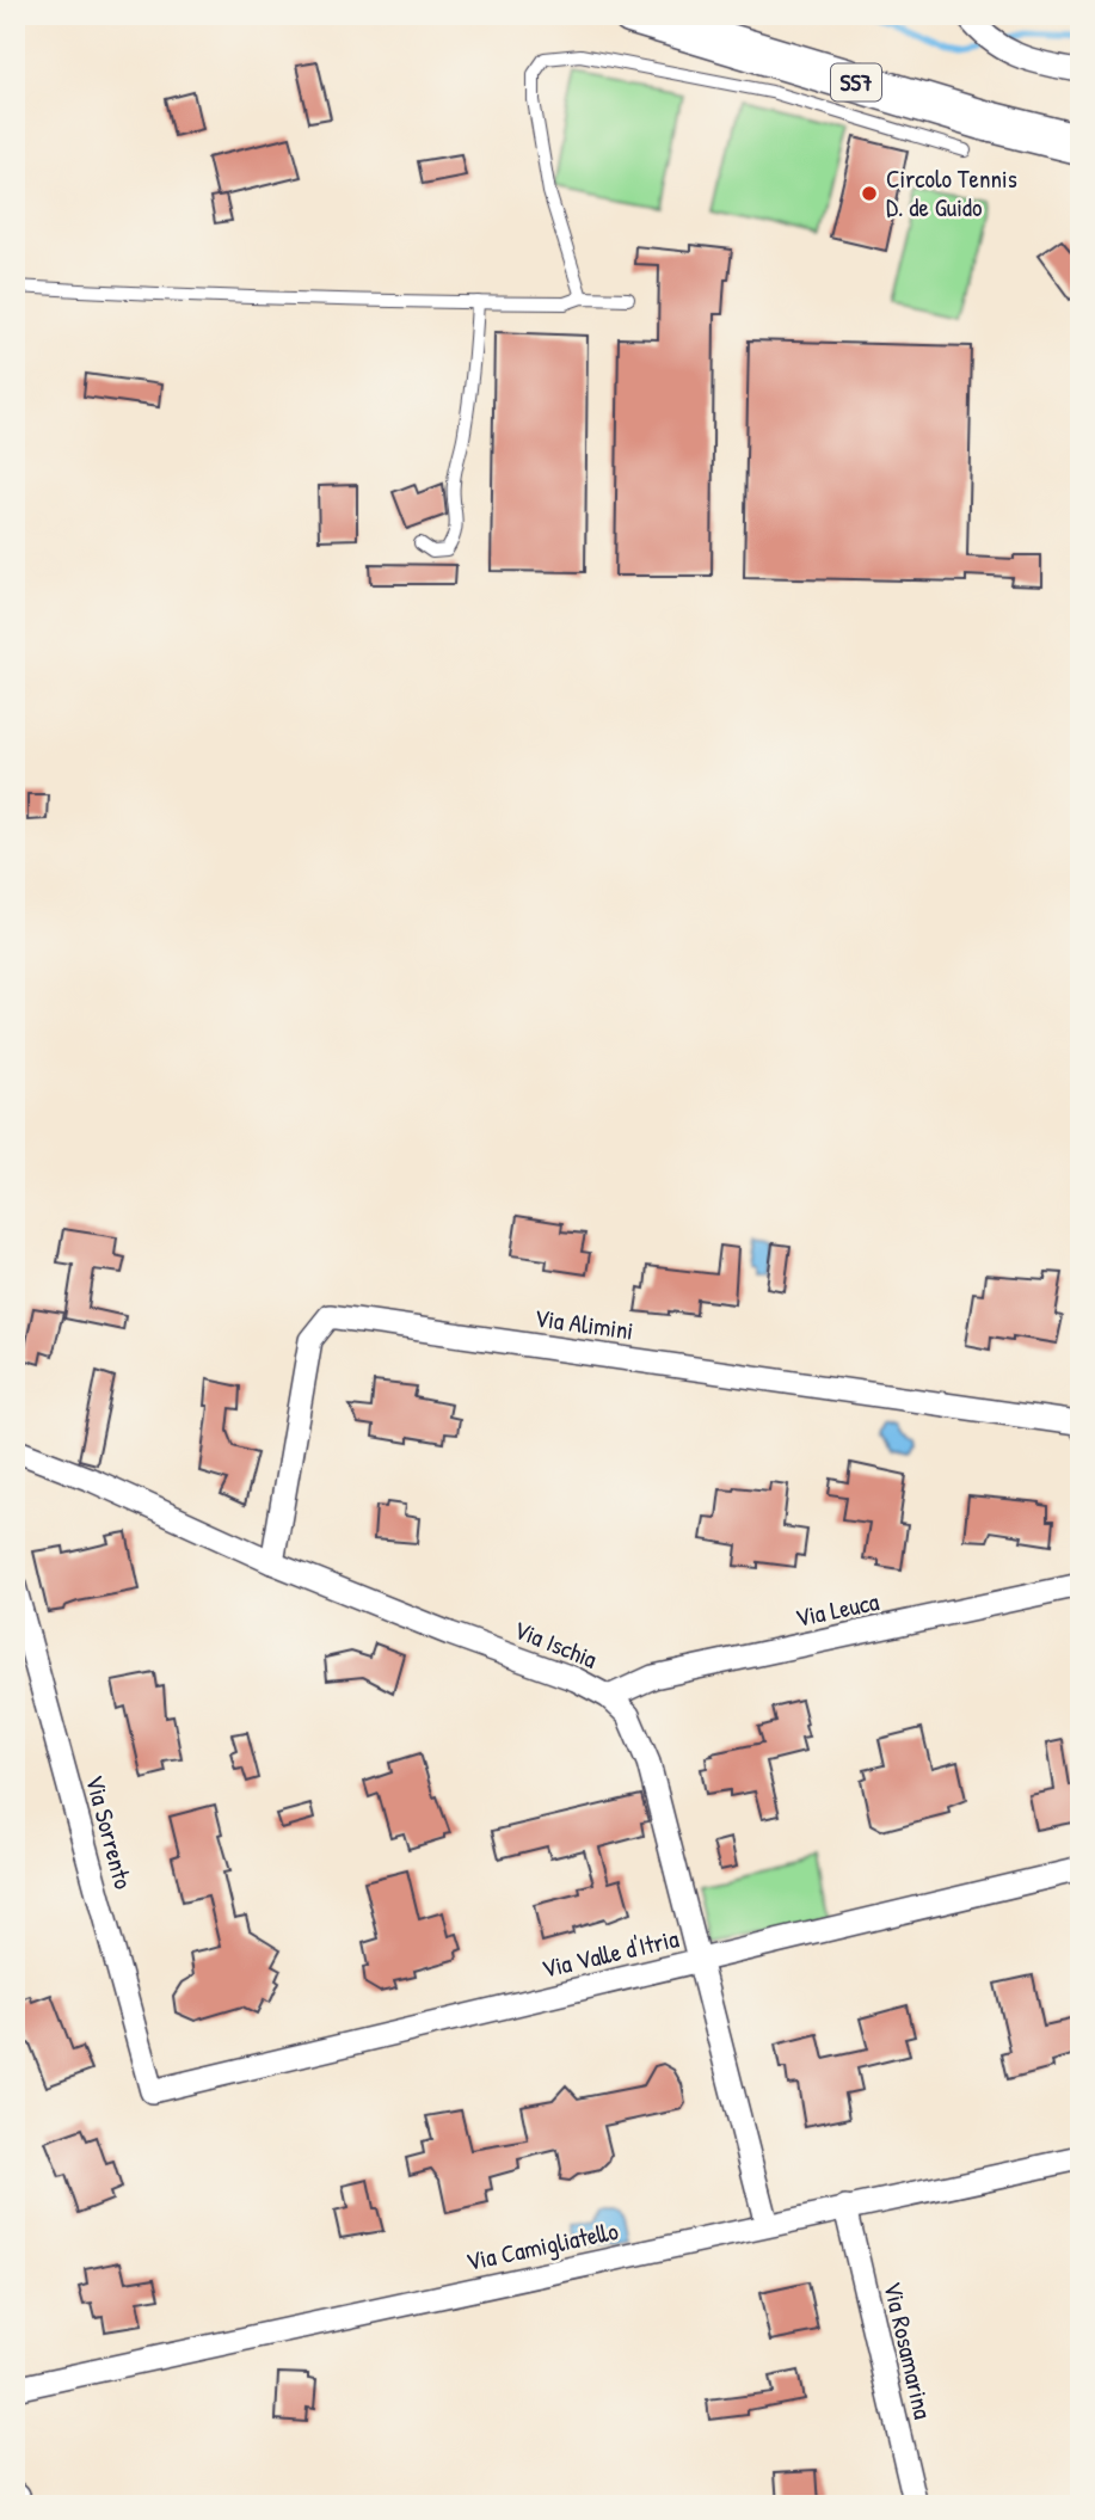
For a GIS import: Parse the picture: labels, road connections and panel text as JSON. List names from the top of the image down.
{
  "streets": {
    "highway": ["SS7"],
    "street": [
      "Via Alimini",
      "Via Leuca",
      "Via Ischia",
      "Via Sorrento",
      "Via Valle d'Itria",
      "Via Camigliatello",
      "Via Rosamarina"
    ]
  },
  "crossings": [
    ["Via Alimini", "Via Ischia"],
    ["Via Leuca", "Via Ischia"],
    ["Via Ischia", "Via Valle d'Itria"],
    ["Via Ischia", "Via Camigliatello"],
    ["Via Sorrento", "Via Valle d'Itria"],
    ["Via Camigliatello", "Via Rosamarina"]
  ],
  "places": ["Circolo Tennis D. de Guido"]
}
